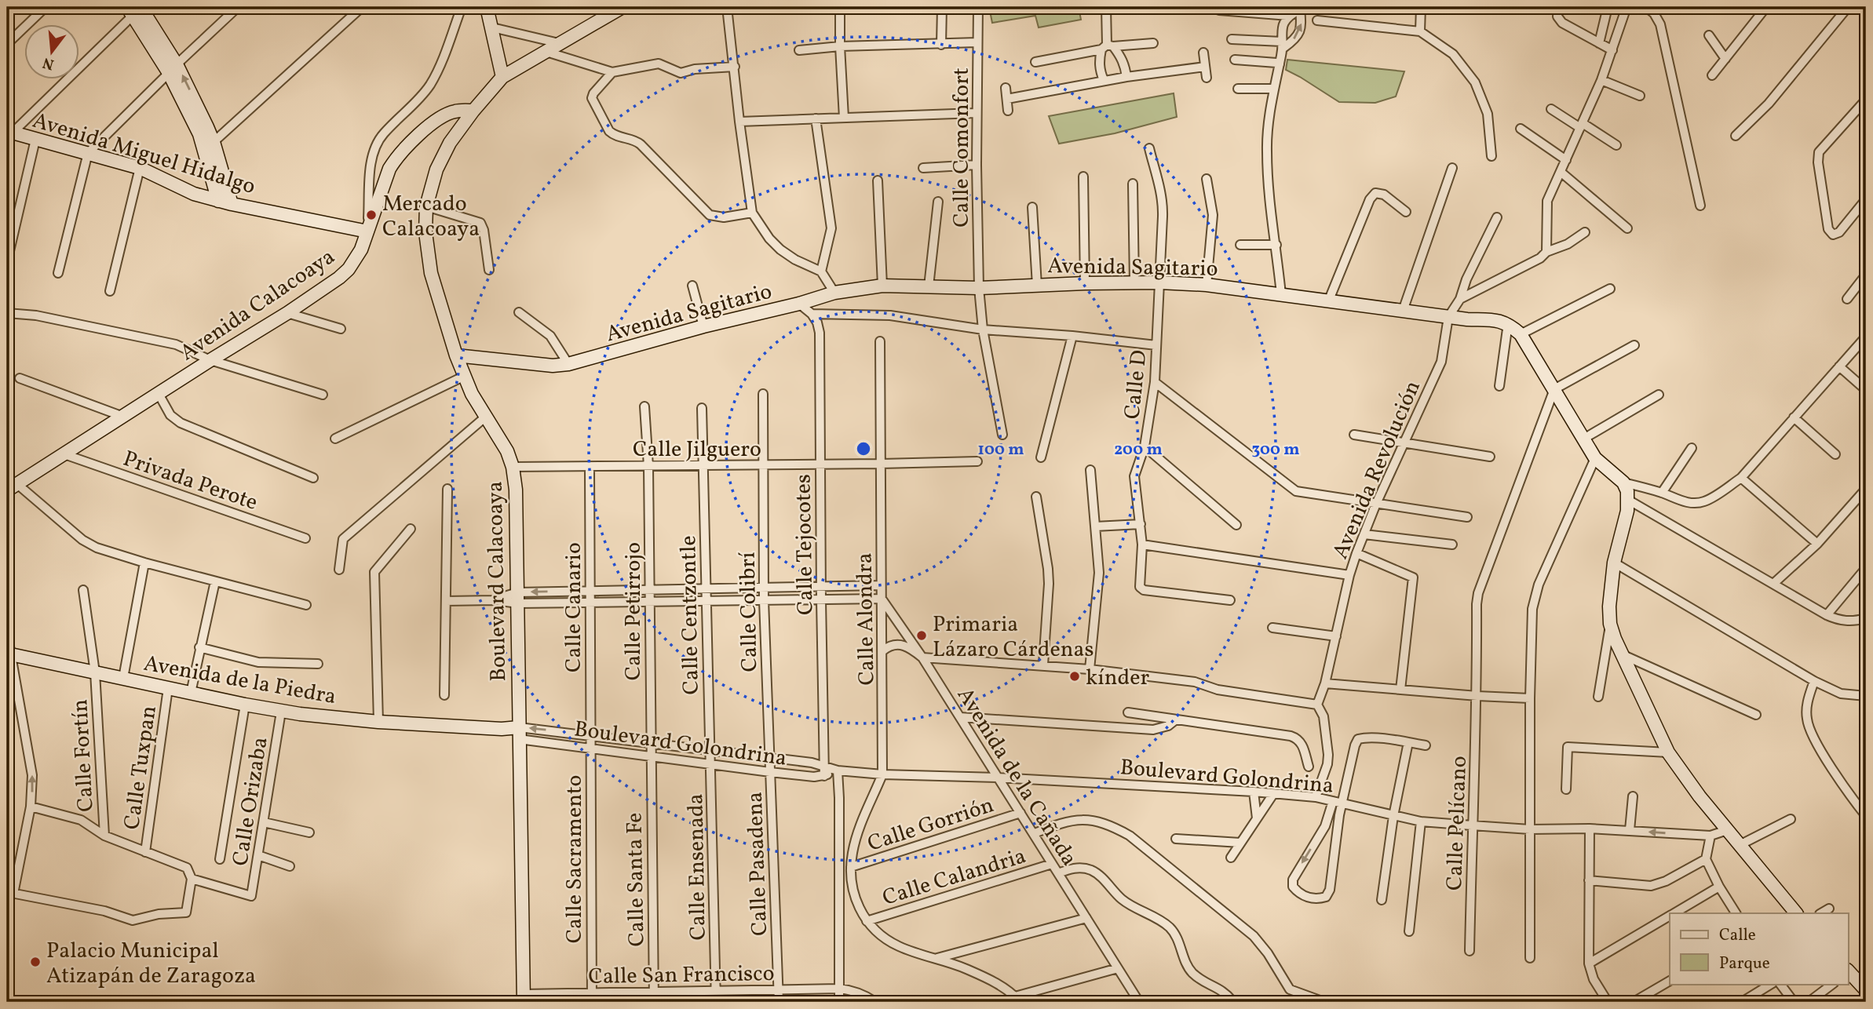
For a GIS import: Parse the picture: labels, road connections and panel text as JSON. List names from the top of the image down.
{
  "streets": {
    "street": [
      "Calle Comonfort",
      "Avenida Miguel Hidalgo",
      "Avenida Sagitario",
      "Avenida Calacoaya",
      "Calle D",
      "Calle Jilguero",
      "Avenida Revolución",
      "Privada Perote",
      "Calle Tejocotes",
      "Boulevard Calacoaya",
      "Calle Canario",
      "Calle Petirrojo",
      "Calle Colibrí",
      "Calle Centzontle",
      "Calle Alondra",
      "Avenida de la Piedra",
      "Boulevard Golondrina",
      "Calle Fortín",
      "Calle Tuxpan",
      "Avenida de la Cañada",
      "Calle Orizaba",
      "Calle Gorrión",
      "Calle Pelícano",
      "Calle Sacramento",
      "Calle Pasadena",
      "Calle Ensenada",
      "Calle Calandria",
      "Calle Santa Fe",
      "Calle San Francisco"
    ]
  },
  "crossings": [
    ["Calle Comonfort", "Avenida Sagitario"],
    ["Avenida Miguel Hidalgo", "Avenida Calacoaya"],
    ["Avenida Sagitario", "Calle D"],
    ["Avenida Sagitario", "Avenida Revolución"],
    ["Avenida Sagitario", "Boulevard Calacoaya"],
    ["Avenida Calacoaya", "Privada Perote"],
    ["Avenida Calacoaya", "Boulevard Calacoaya"],
    ["Calle Jilguero", "Calle Tejocotes"],
    ["Calle Jilguero", "Boulevard Calacoaya"],
    ["Calle Jilguero", "Calle Canario"],
    ["Calle Jilguero", "Calle Petirrojo"],
    ["Calle Jilguero", "Calle Colibrí"],
    ["Calle Jilguero", "Calle Centzontle"],
    ["Calle Jilguero", "Calle Alondra"],
    ["Calle Tejocotes", "Boulevard Golondrina"],
    ["Boulevard Calacoaya", "Avenida de la Piedra"],
    ["Boulevard Calacoaya", "Boulevard Golondrina"],
    ["Boulevard Calacoaya", "Calle San Francisco"],
    ["Calle Canario", "Boulevard Golondrina"],
    ["Calle Canario", "Calle Sacramento"],
    ["Calle Petirrojo", "Boulevard Golondrina"],
    ["Calle Petirrojo", "Calle Santa Fe"],
    ["Calle Colibrí", "Boulevard Golondrina"],
    ["Calle Colibrí", "Calle Pasadena"],
    ["Calle Centzontle", "Boulevard Golondrina"],
    ["Calle Centzontle", "Calle Ensenada"],
    ["Calle Alondra", "Boulevard Golondrina"],
    ["Calle Alondra", "Avenida de la Cañada"],
    ["Avenida de la Piedra", "Boulevard Golondrina"],
    ["Avenida de la Piedra", "Calle Fortín"],
    ["Avenida de la Piedra", "Calle Tuxpan"],
    ["Avenida de la Piedra", "Calle Orizaba"],
    ["Boulevard Golondrina", "Avenida de la Cañada"],
    ["Boulevard Golondrina", "Calle Pelícano"],
    ["Boulevard Golondrina", "Calle Sacramento"],
    ["Boulevard Golondrina", "Calle Pasadena"],
    ["Boulevard Golondrina", "Calle Ensenada"],
    ["Boulevard Golondrina", "Calle Santa Fe"],
    ["Avenida de la Cañada", "Calle Gorrión"],
    ["Avenida de la Cañada", "Calle Calandria"],
    ["Calle Sacramento", "Calle San Francisco"],
    ["Calle Pasadena", "Calle San Francisco"],
    ["Calle Ensenada", "Calle San Francisco"],
    ["Calle Santa Fe", "Calle San Francisco"]
  ],
  "places": [
    "Mercado Calacoaya",
    "Primaria Lázaro Cárdenas",
    "kínder",
    "Palacio Municipal Atizapán de Zaragoza"
  ],
  "legend": ["Calle", "Parque"],
  "north": "bottom",
  "rings": ["100 m", "200 m", "300 m"]
}
